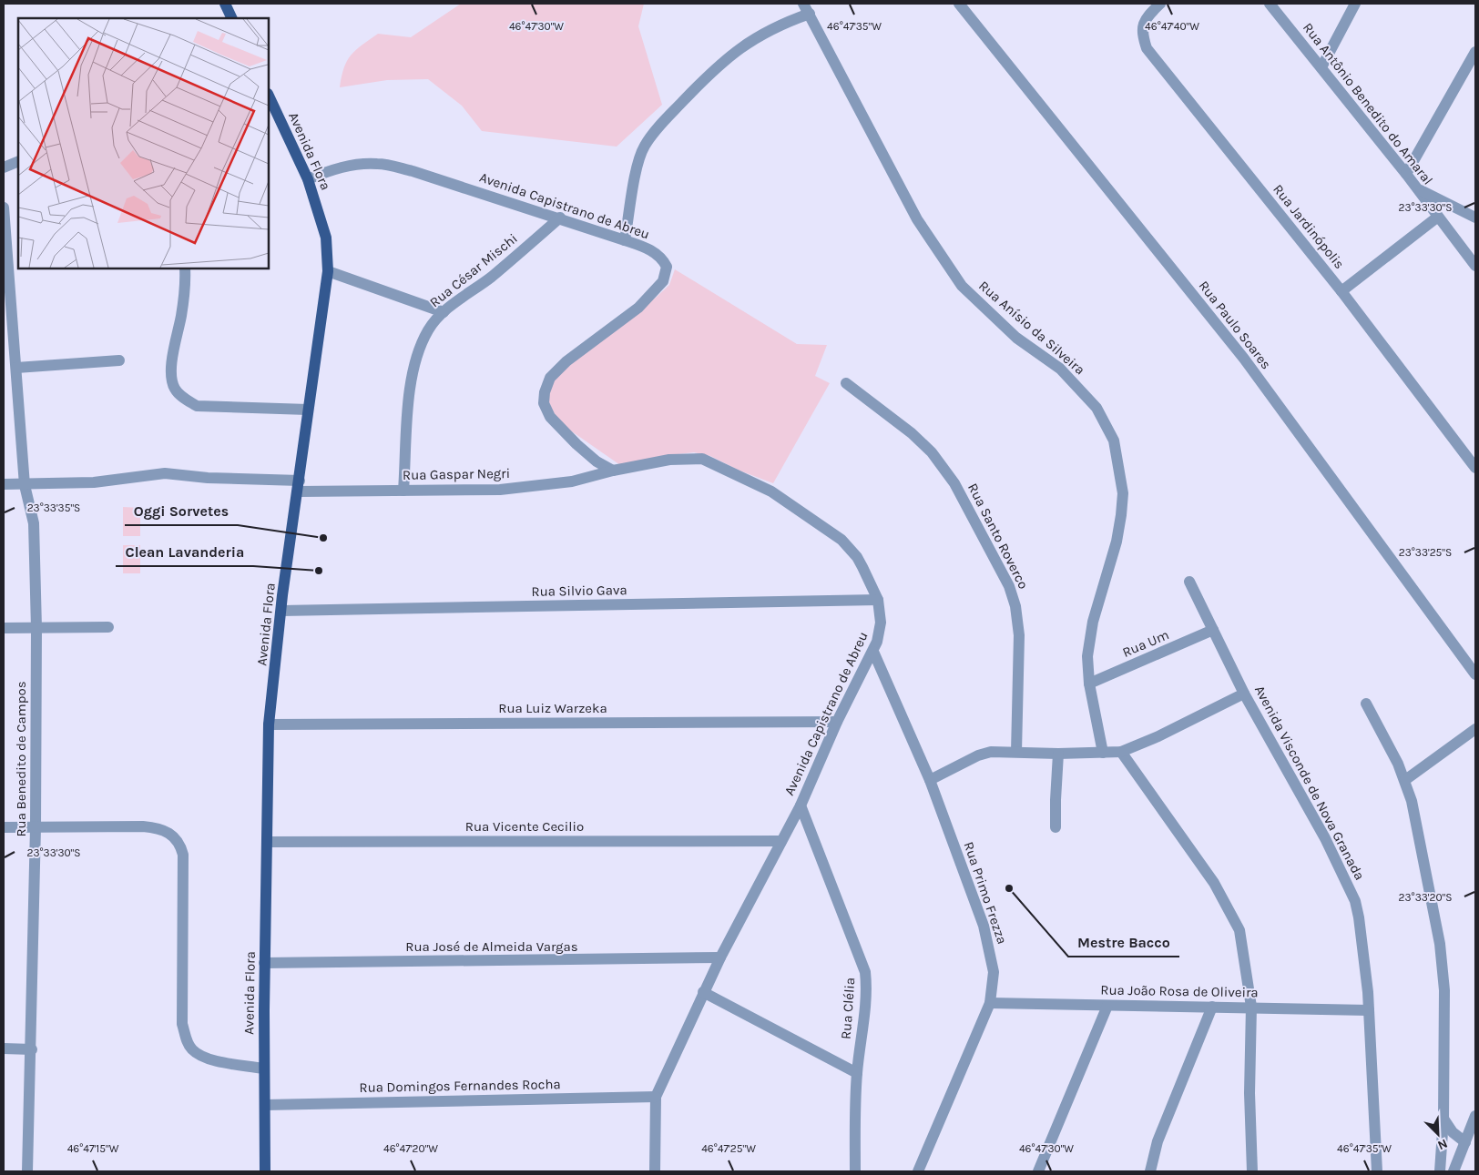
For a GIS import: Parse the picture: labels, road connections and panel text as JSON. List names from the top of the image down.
{
  "streets": {
    "main road": ["Avenida Flora"],
    "street": [
      "Rua Antônio Benedito do Amaral",
      "Avenida Capistrano de Abreu",
      "Rua Jardinópolis",
      "Rua César Mischi",
      "Rua Paulo Soares",
      "Rua Anísio da Silveira",
      "Rua Gaspar Negri",
      "Rua Santo Roverco",
      "Rua Silvio Gava",
      "Rua Um",
      "Rua Luiz Warzeka",
      "Rua Benedito de Campos",
      "Avenida Visconde de Nova Granada",
      "Rua Vicente Cecilio",
      "Rua Primo Frezza",
      "Rua José de Almeida Vargas",
      "Rua João Rosa de Oliveira",
      "Rua Clélia",
      "Rua Domingos Fernandes Rocha"
    ]
  },
  "crossings": [
    ["Avenida Flora", "Avenida Capistrano de Abreu"],
    ["Avenida Flora", "Rua Gaspar Negri"],
    ["Avenida Flora", "Rua Silvio Gava"],
    ["Avenida Flora", "Rua Luiz Warzeka"],
    ["Avenida Flora", "Rua Vicente Cecilio"],
    ["Avenida Flora", "Rua José de Almeida Vargas"],
    ["Avenida Flora", "Rua Domingos Fernandes Rocha"],
    ["Avenida Capistrano de Abreu", "Rua César Mischi"],
    ["Avenida Capistrano de Abreu", "Rua Gaspar Negri"],
    ["Avenida Capistrano de Abreu", "Rua Silvio Gava"],
    ["Avenida Capistrano de Abreu", "Rua Luiz Warzeka"],
    ["Avenida Capistrano de Abreu", "Rua Vicente Cecilio"],
    ["Avenida Capistrano de Abreu", "Rua Primo Frezza"],
    ["Avenida Capistrano de Abreu", "Rua José de Almeida Vargas"],
    ["Avenida Capistrano de Abreu", "Rua Clélia"],
    ["Avenida Capistrano de Abreu", "Rua Domingos Fernandes Rocha"],
    ["Rua César Mischi", "Rua Gaspar Negri"],
    ["Rua Anísio da Silveira", "Rua Um"],
    ["Rua Gaspar Negri", "Rua Benedito de Campos"],
    ["Rua Um", "Avenida Visconde de Nova Granada"],
    ["Avenida Visconde de Nova Granada", "Rua João Rosa de Oliveira"],
    ["Rua Primo Frezza", "Rua João Rosa de Oliveira"]
  ],
  "places": ["Oggi Sorvetes", "Clean Lavanderia", "Mestre Bacco"],
  "north": "bottom right",
  "coordinates": [
    "46°47'30\"W",
    "46°47'35\"W",
    "46°47'40\"W",
    "23°33'30\"S",
    "23°33'35\"S",
    "23°33'25\"S",
    "23°33'20\"S",
    "46°47'15\"W",
    "46°47'20\"W",
    "46°47'25\"W"
  ]
}
